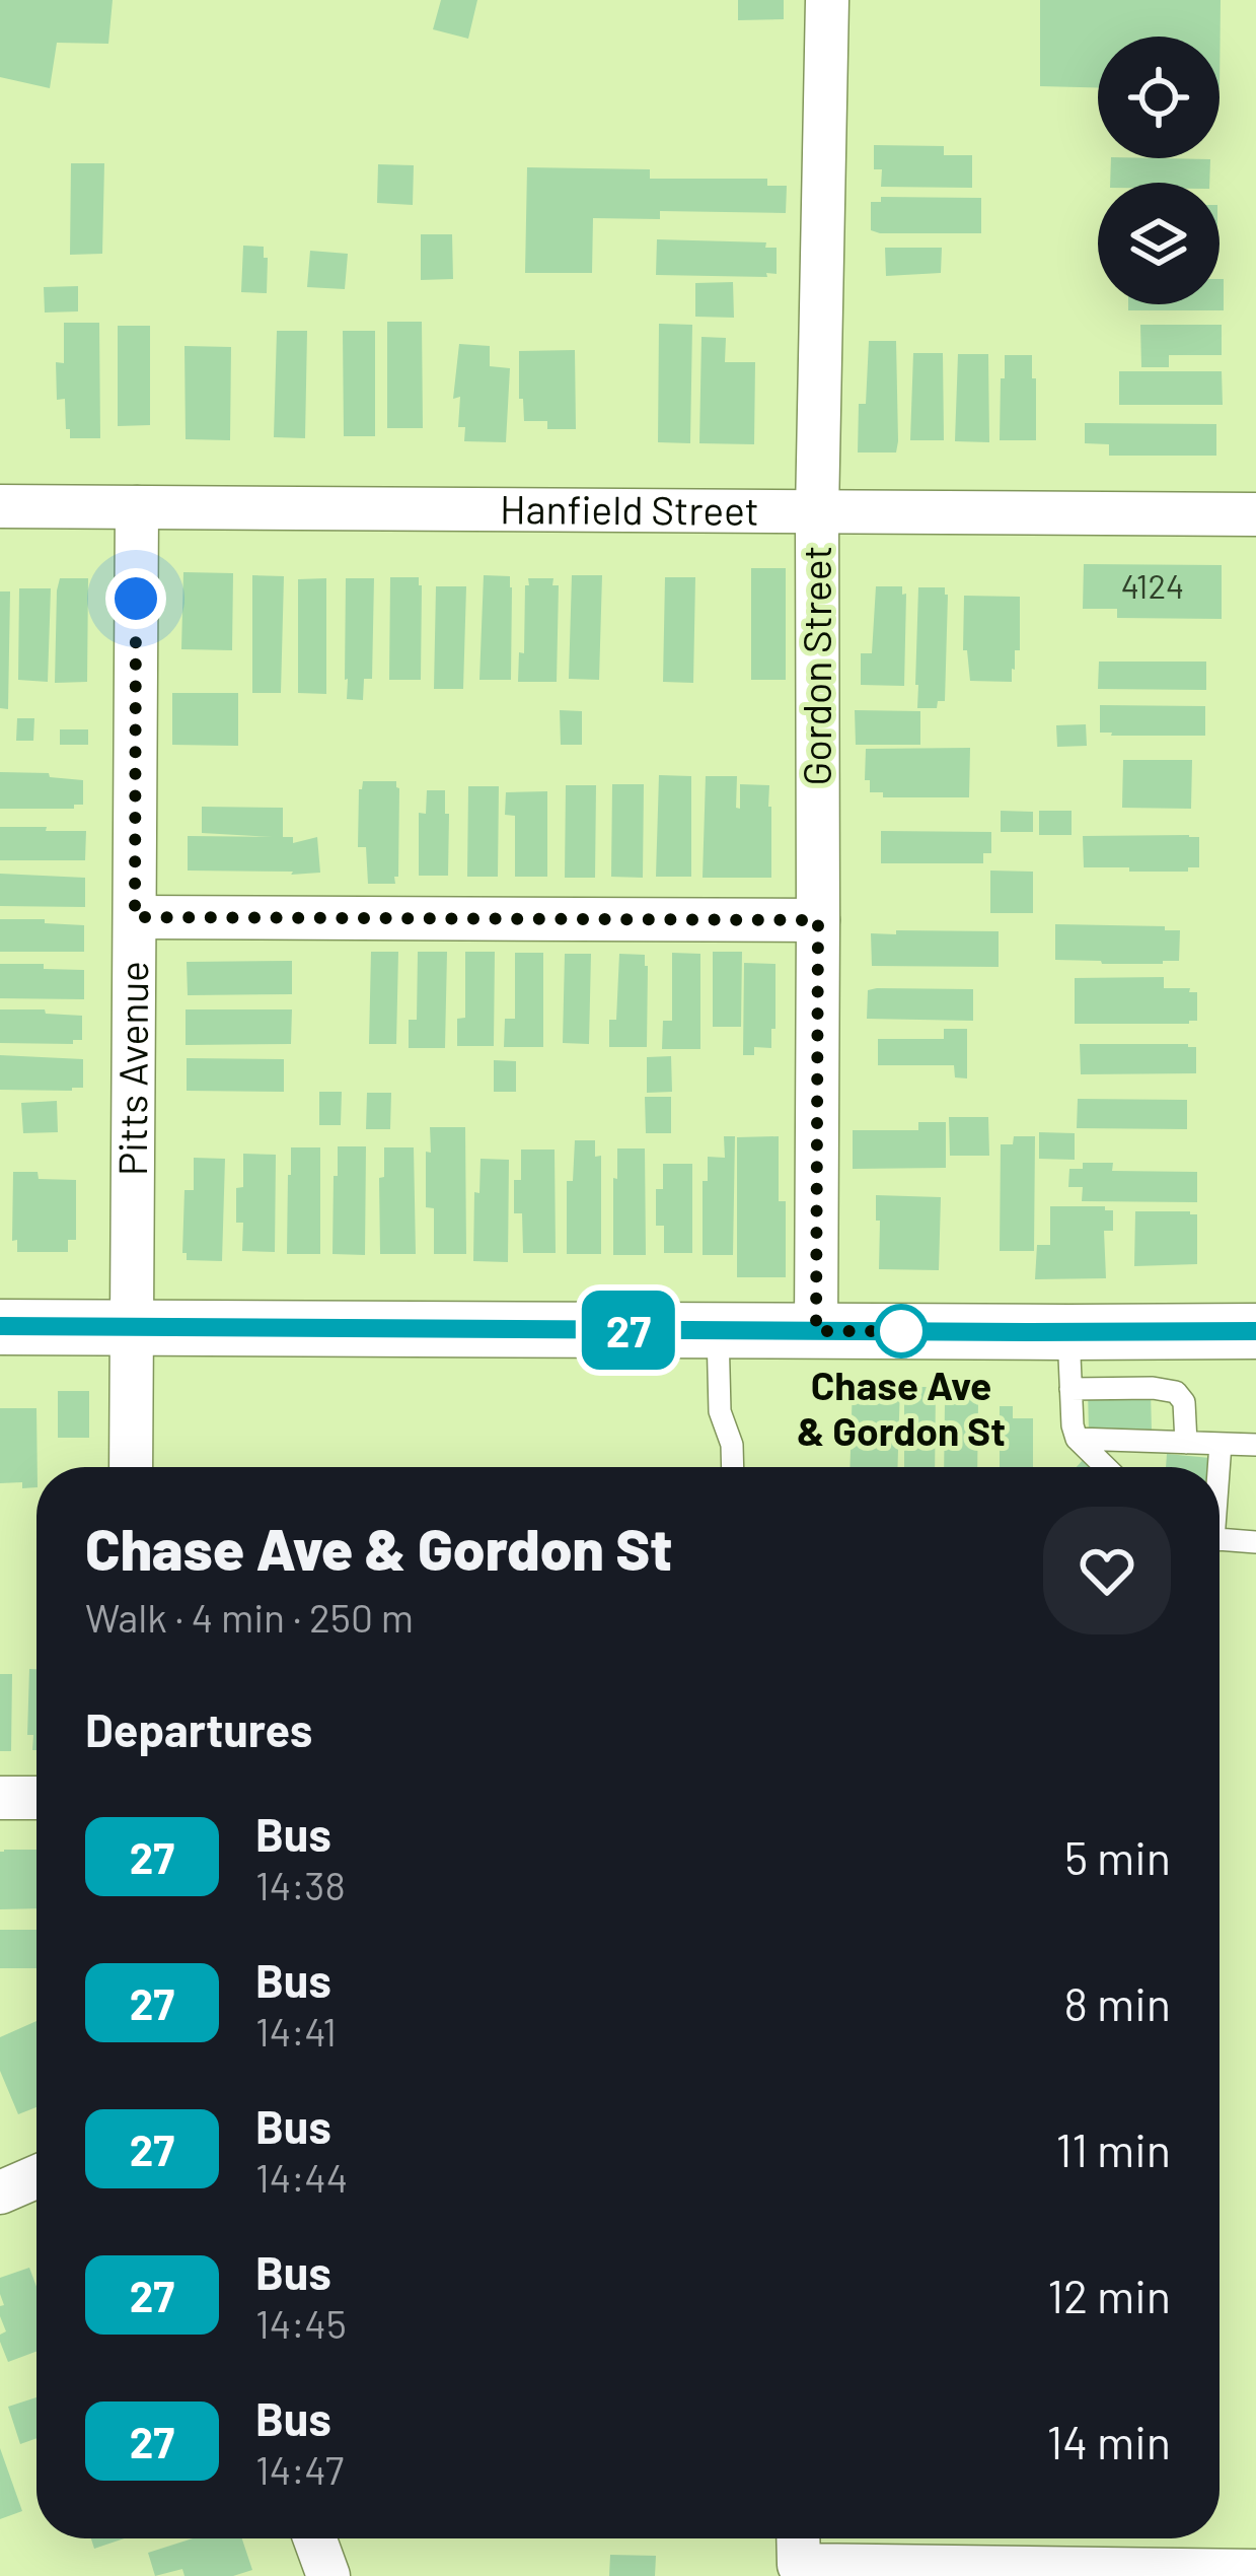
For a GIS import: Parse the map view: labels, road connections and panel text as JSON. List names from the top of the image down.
{
  "streets": {
    "street": ["Hanfield Street", "Gordon Street", "Pitts Avenue"]
  },
  "crossings": [
    ["Hanfield Street", "Gordon Street"],
    ["Hanfield Street", "Pitts Avenue"]
  ],
  "places": ["Chase Ave & Gordon St"],
  "lines": ["bus line 27"],
  "house_numbers": ["4124"],
  "page": {
    "on_map": "27",
    "heading": [
      ["Chase Ave & Gordon St", "Walk · 4 min · 250 m"],
      "Departures"
    ],
    "list": [
      {
        "mark": "27",
        "name": "Bus",
        "note": "14:38",
        "value": "5 min"
      },
      {
        "mark": "27",
        "name": "Bus",
        "note": "14:41",
        "value": "8 min"
      },
      {
        "mark": "27",
        "name": "Bus",
        "note": "14:44",
        "value": "11 min"
      },
      {
        "mark": "27",
        "name": "Bus",
        "note": "14:45",
        "value": "12 min"
      },
      {
        "mark": "27",
        "name": "Bus",
        "note": "14:47",
        "value": "14 min"
      }
    ]
  }
}
